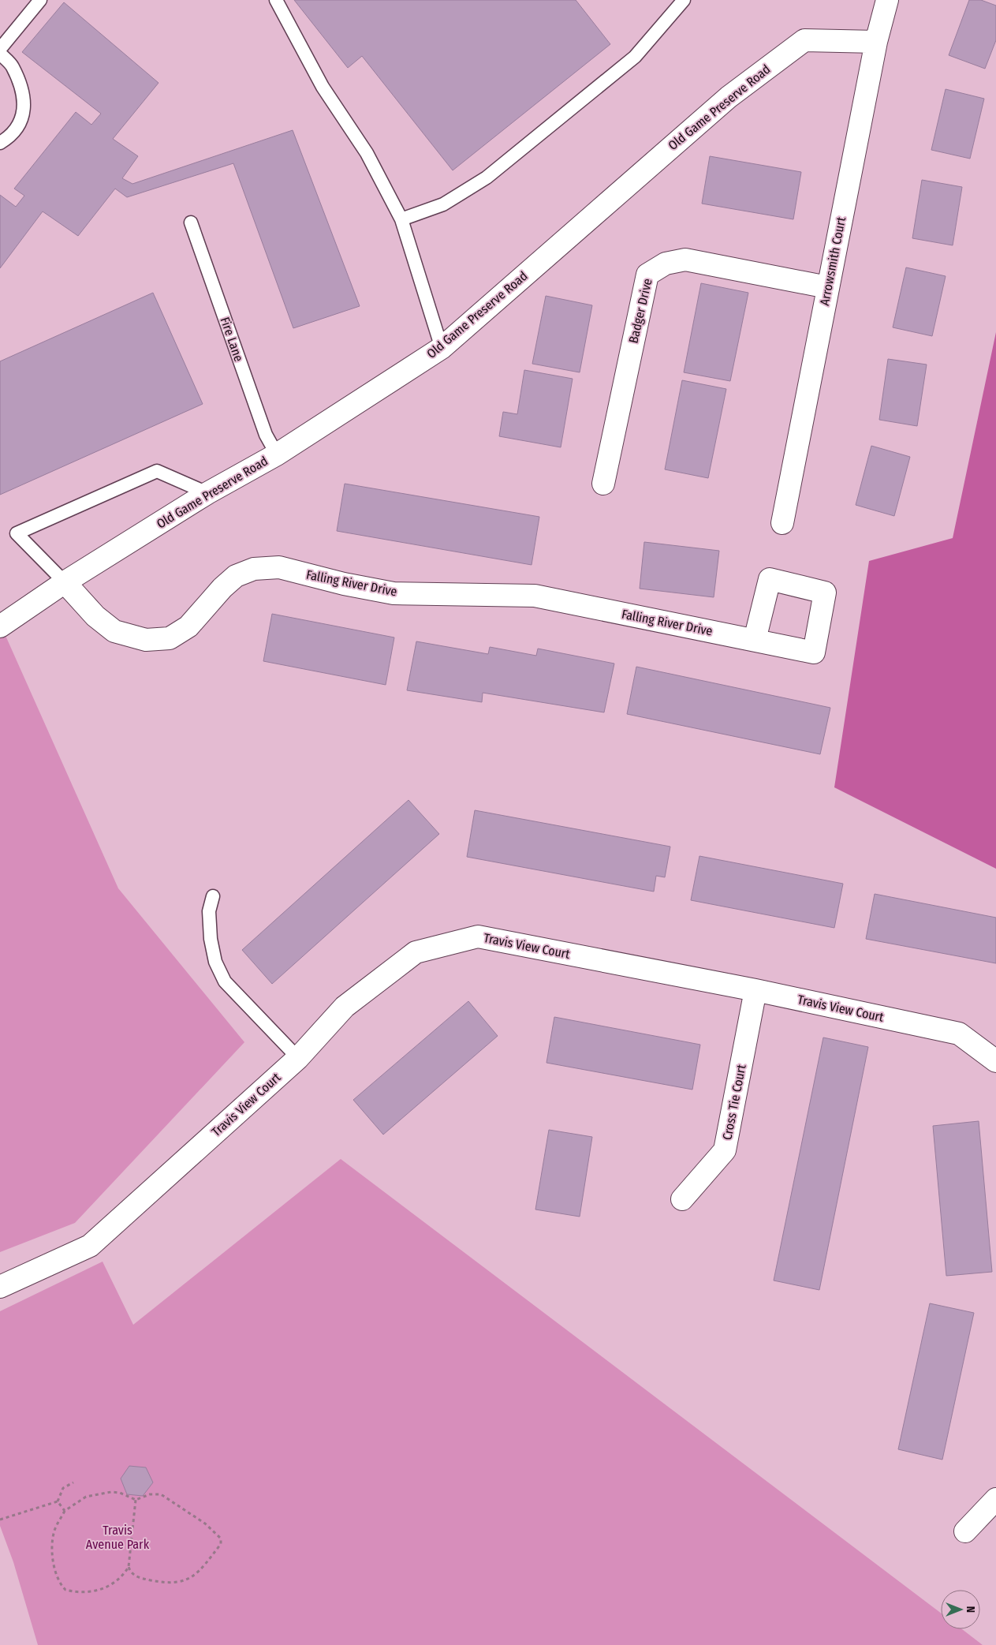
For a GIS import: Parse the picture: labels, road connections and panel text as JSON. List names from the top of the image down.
{
  "streets": {
    "street": [
      "Old Game Preserve Road",
      "Arrowsmith Court",
      "Badger Drive",
      "Falling River Drive",
      "Travis View Court",
      "Cross Tie Court"
    ],
    "lane": ["Fire Lane"]
  },
  "crossings": [
    ["Old Game Preserve Road", "Arrowsmith Court"],
    ["Old Game Preserve Road", "Fire Lane"],
    ["Old Game Preserve Road", "Falling River Drive"],
    ["Arrowsmith Court", "Badger Drive"],
    ["Travis View Court", "Cross Tie Court"]
  ],
  "parks": ["Travis Avenue Park"],
  "north": "right"
}
